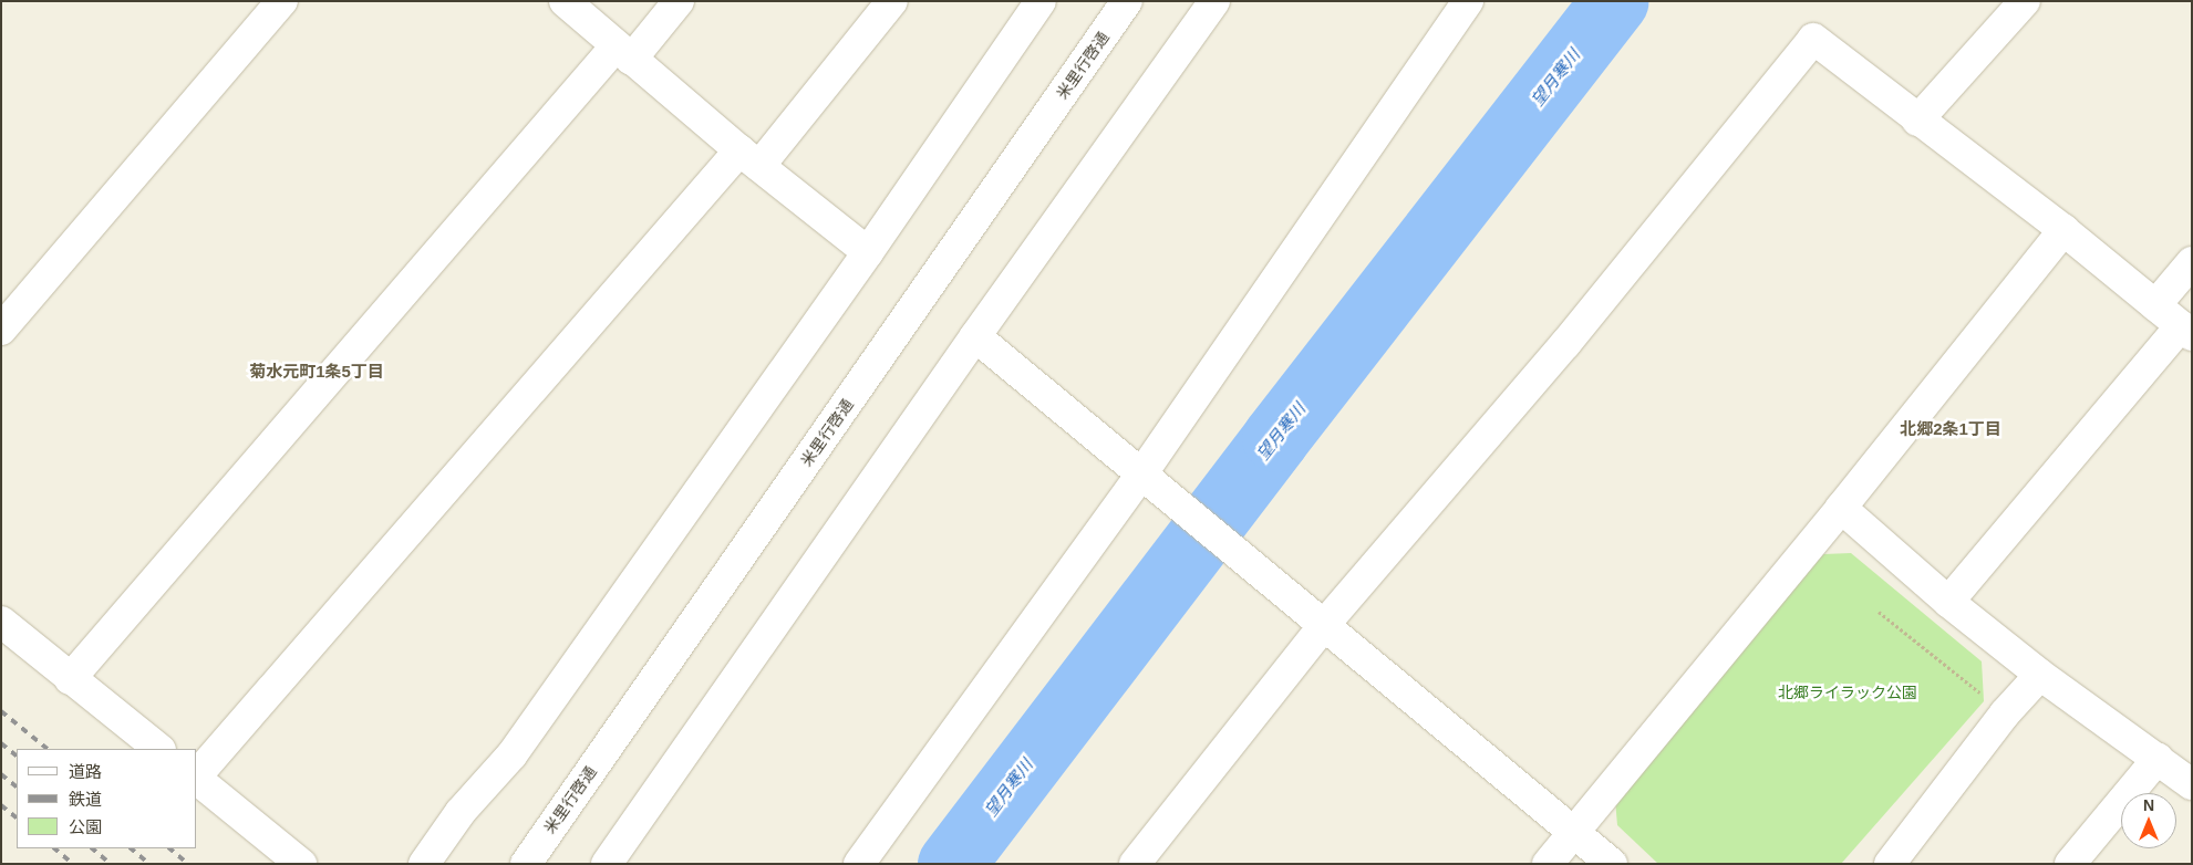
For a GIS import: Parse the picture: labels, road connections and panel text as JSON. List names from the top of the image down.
{
  "streets": {
    "street": ["米里行啓通"]
  },
  "districts": ["菊水元町1条5丁目", "北郷2条1丁目"],
  "water": ["望月寒川"],
  "parks": ["北郷ライラック公園"],
  "legend": ["道路", "鉄道", "公園"],
  "north": "top"
}
